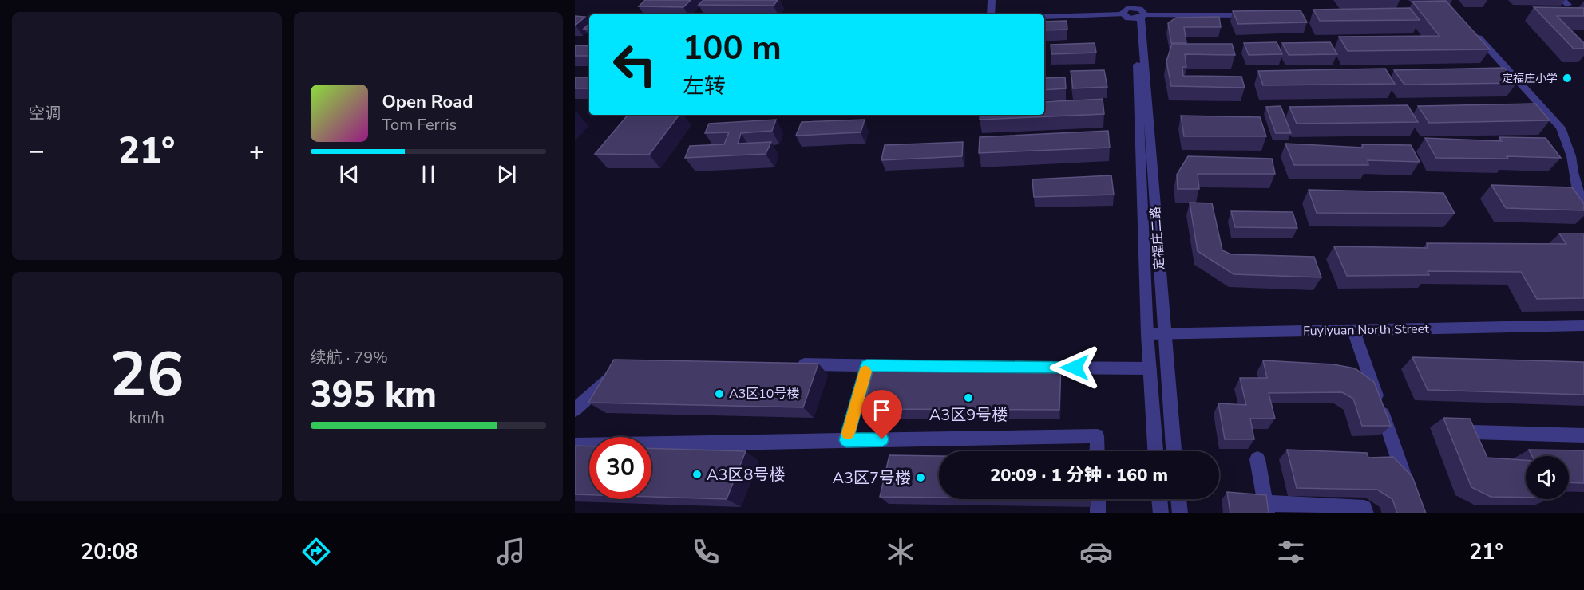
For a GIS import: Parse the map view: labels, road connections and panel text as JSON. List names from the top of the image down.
{
  "streets": {
    "street": ["定福庄二路", "Fuyiyuan North Street"]
  },
  "crossings": [
    ["定福庄二路", "Fuyiyuan North Street"]
  ],
  "places": [
    "定福庄小学",
    "A3区10号楼",
    "A3区9号楼",
    "A3区8号楼",
    "A3区7号楼"
  ],
  "page": {
    "tile": [
      "空调",
      ["26", "km/h"],
      ["续航 · 79%", "395 km"]
    ],
    "turn": ["100 m", "左转"],
    "song": ["Open Road", "Tom Ferris"],
    "heat": ["−", "21°", "+"],
    "limit": "30",
    "trip": "20:09 · 1 分钟 · 160 m",
    "tabs": ["20:08", "21°"]
  }
}
